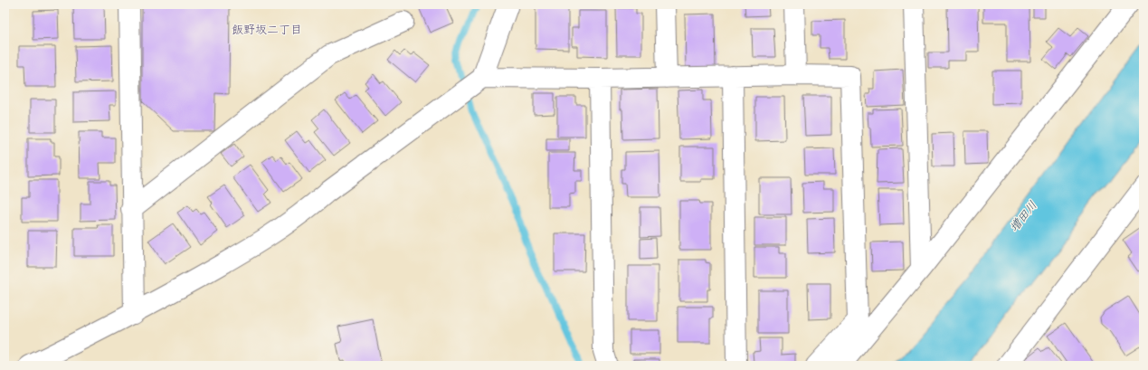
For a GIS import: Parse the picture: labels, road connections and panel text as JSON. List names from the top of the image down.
{
  "districts": ["飯野坂二丁目"],
  "water": ["増田川"]
}
